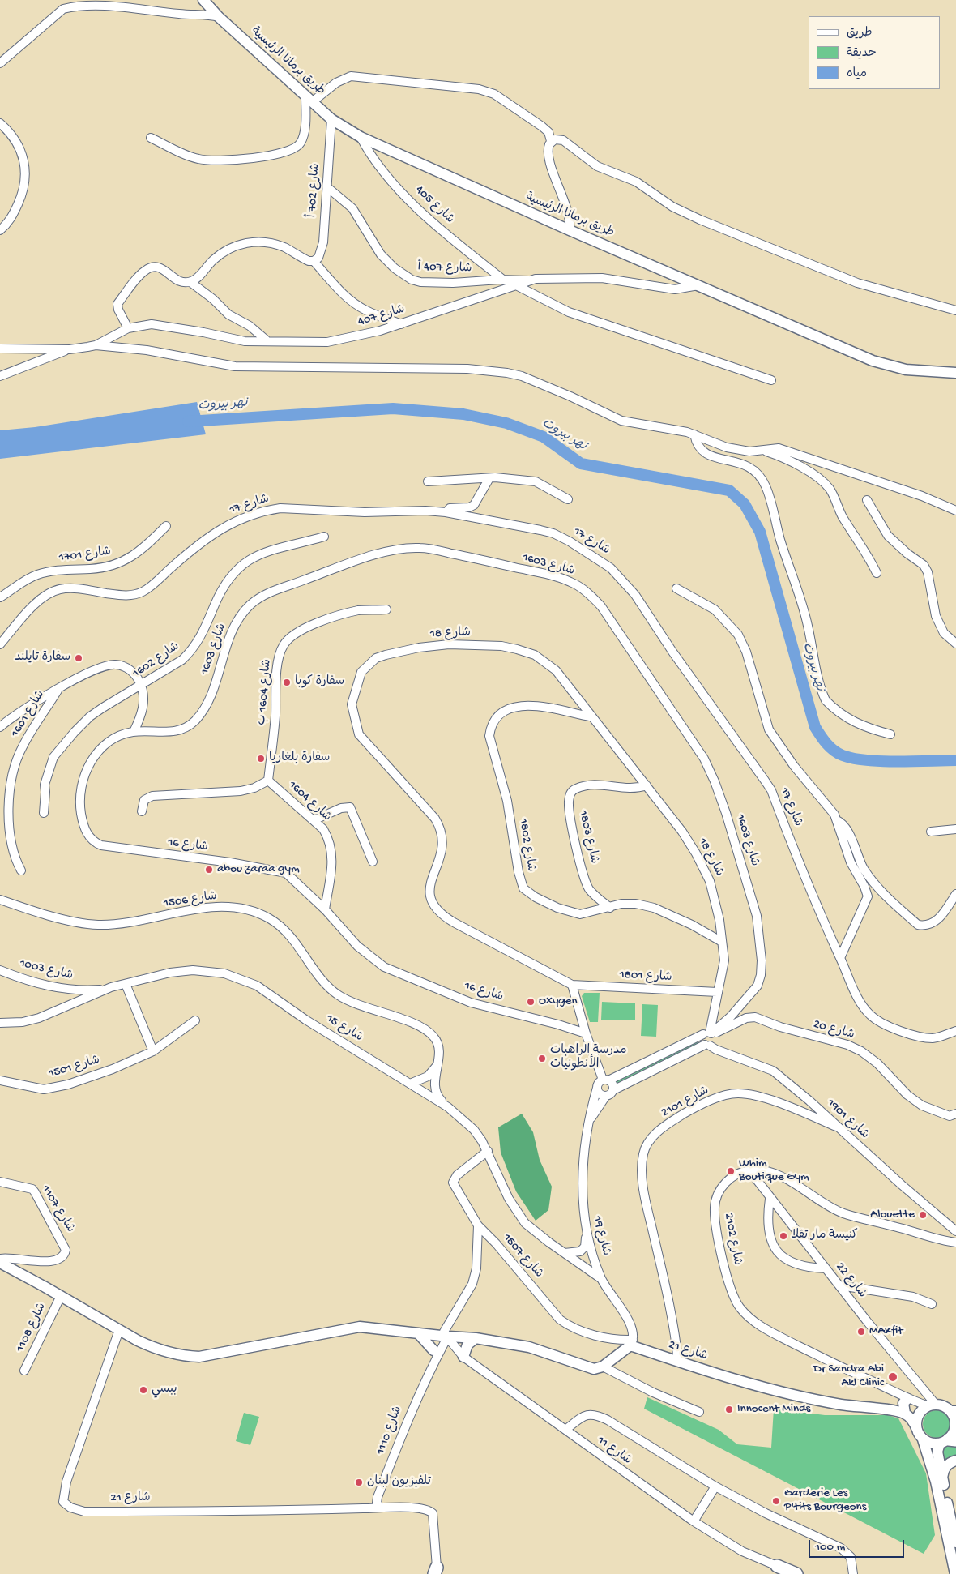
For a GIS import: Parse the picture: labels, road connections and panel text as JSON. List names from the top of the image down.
{
  "streets": {
    "main road": ["طريق برمانا الرئيسية", "شارع 21"],
    "street": [
      "شارع 702 أ",
      "شارع 405",
      "شارع 407 أ",
      "شارع 407",
      "شارع 17",
      "شارع 1701",
      "شارع 1603",
      "شارع 18",
      "شارع 1602",
      "شارع 1604 ب",
      "شارع 1601",
      "شارع 1604",
      "شارع 1803",
      "شارع 16",
      "شارع 1802",
      "شارع 1506",
      "شارع 1003",
      "شارع 1801",
      "شارع 15",
      "شارع 20",
      "شارع 1501",
      "شارع 2101",
      "شارع 1901",
      "شارع 1107",
      "شارع 19",
      "شارع 2102",
      "شارع 1507",
      "شارع 22",
      "شارع 1108",
      "شارع 1110",
      "شارع 11"
    ]
  },
  "crossings": [
    ["طريق برمانا الرئيسية", "شارع 702 أ"],
    ["طريق برمانا الرئيسية", "شارع 405"],
    ["طريق برمانا الرئيسية", "شارع 407"],
    ["شارع 702 أ", "شارع 407 أ"],
    ["شارع 405", "شارع 407 أ"],
    ["شارع 407 أ", "شارع 407"],
    ["شارع 1603", "شارع 18"],
    ["شارع 1603", "شارع 16"],
    ["شارع 1603", "شارع 20"],
    ["شارع 18", "شارع 1803"],
    ["شارع 18", "شارع 1802"],
    ["شارع 18", "شارع 1801"],
    ["شارع 18", "شارع 20"],
    ["شارع 18", "شارع 1901"],
    ["شارع 1604 ب", "شارع 1604"],
    ["شارع 1604", "شارع 16"],
    ["شارع 1803", "شارع 1802"],
    ["شارع 1506", "شارع 15"],
    ["شارع 1003", "شارع 15"],
    ["شارع 15", "شارع 19"],
    ["شارع 15", "شارع 1507"],
    ["شارع 20", "شارع 19"],
    ["شارع 2101", "شارع 1901"],
    ["شارع 2101", "شارع 21"],
    ["شارع 19", "شارع 1507"],
    ["شارع 19", "شارع 21"],
    ["شارع 2102", "شارع 22"],
    ["شارع 1507", "شارع 21"],
    ["شارع 21", "شارع 1110"]
  ],
  "water": ["نهر بيروت"],
  "places": [
    "سفارة تايلند",
    "سفارة كوبا",
    "سفارة بلغاريا",
    "abou zaraa gym",
    "Oxygen",
    "مدرسة الراهبات الأنطونيات",
    "Whim Boutique Gym",
    "Alouette",
    "كنيسة مار تقلا",
    "MAKfit",
    "Dr Sandra Abi Akl Clinic",
    "ببسي",
    "Innocent Minds",
    "تلفيزيون لبنان",
    "Garderie Les P'tits Bourgeons"
  ],
  "legend": ["طريق", "حديقة", "مياه"],
  "scale_bar": "100 m"
}
